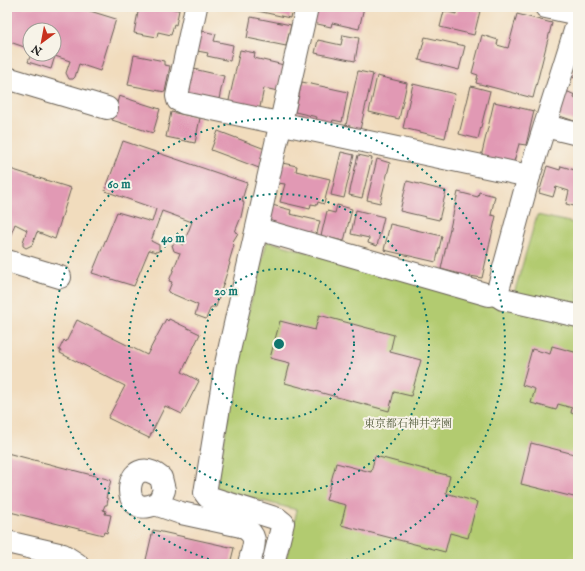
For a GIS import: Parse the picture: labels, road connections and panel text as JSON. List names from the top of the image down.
{
  "parks": ["東京都石神井学園"],
  "north": "bottom left",
  "rings": ["60 m", "40 m", "20 m"]
}
